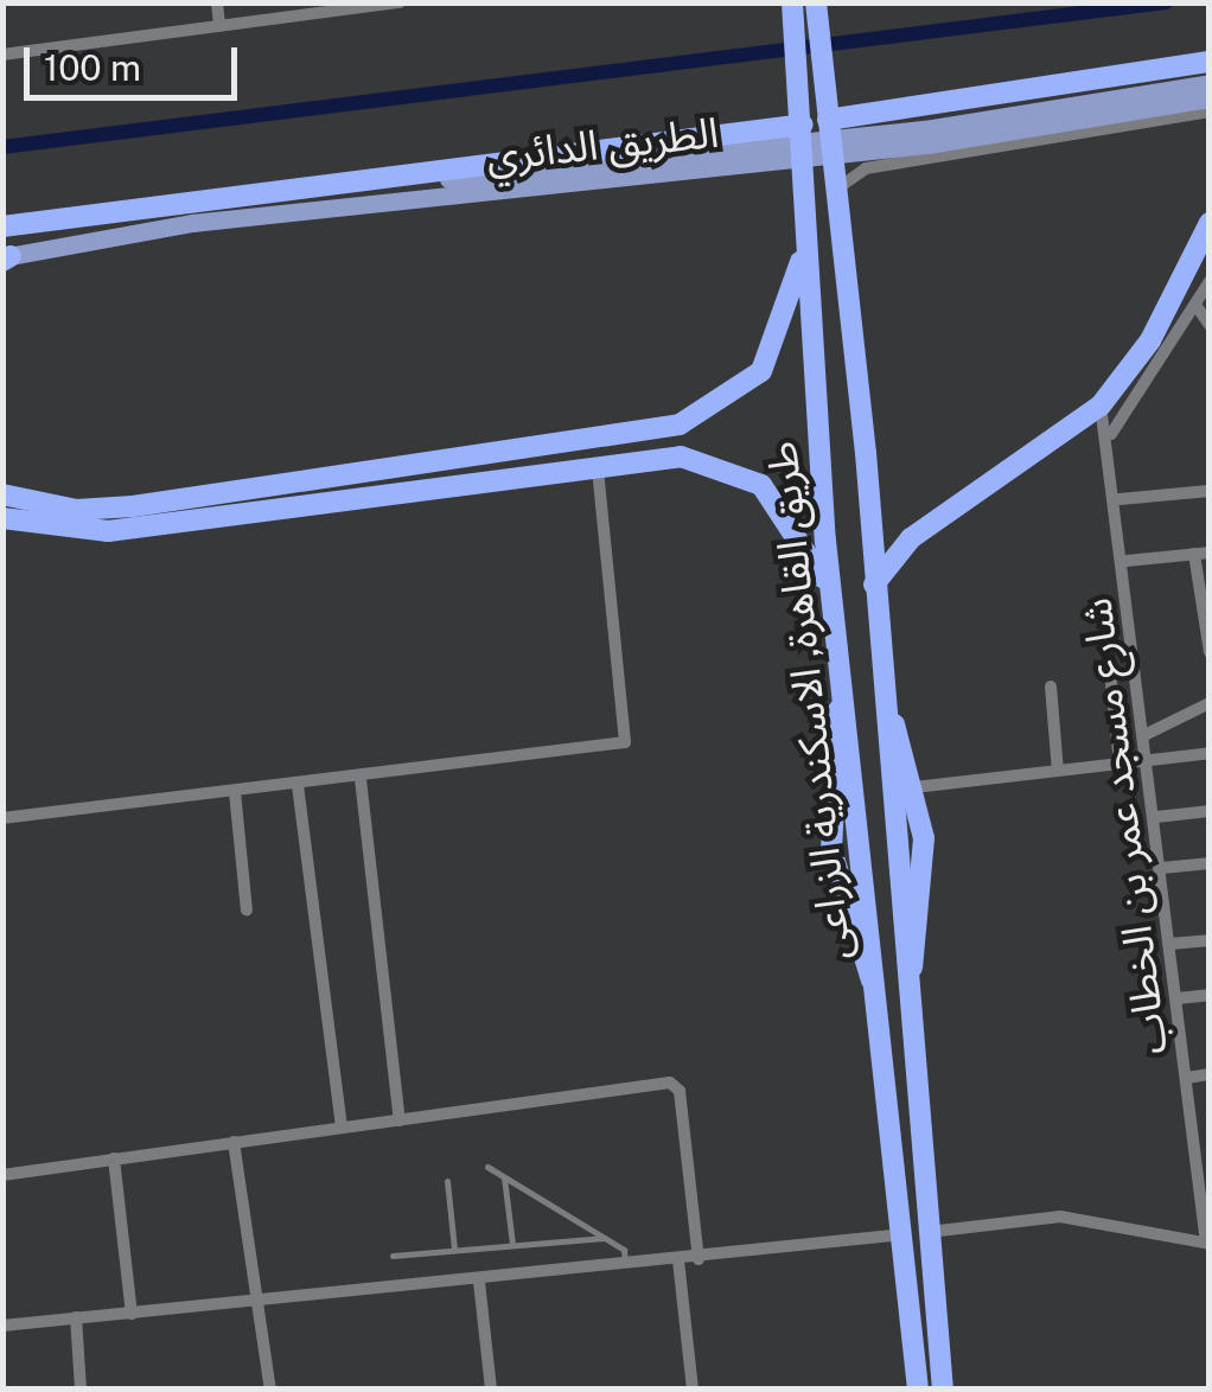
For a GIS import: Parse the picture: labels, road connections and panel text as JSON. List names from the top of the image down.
{
  "streets": {
    "highway": ["طريق القاهرة, الاسكندرية الزراعى"],
    "main road": ["الطريق الدائري"],
    "street": ["شارع مسجد عمر بن الخطاب"]
  },
  "scale_bar": "100 m"
}
